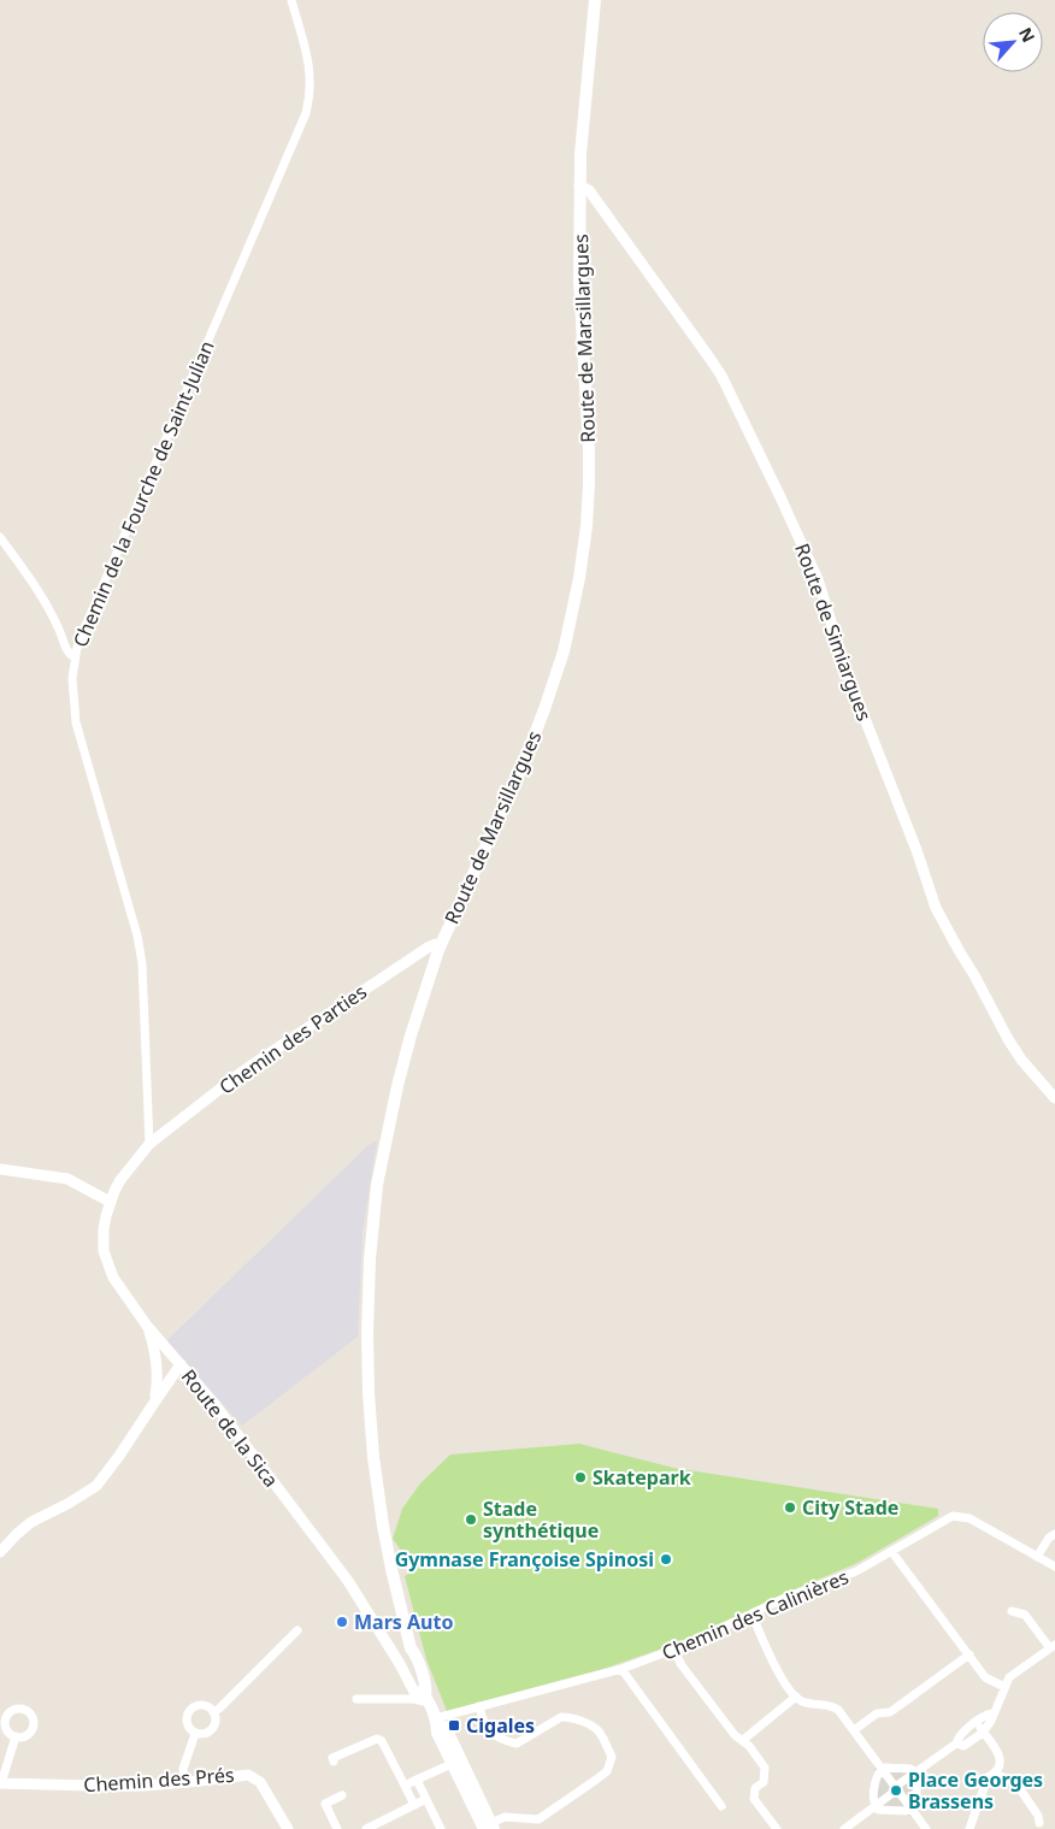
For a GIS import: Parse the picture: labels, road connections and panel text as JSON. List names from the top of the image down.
{
  "streets": {
    "main road": ["Route de Marsillargues"],
    "street": [
      "Chemin de la Fourche de Saint-Julian",
      "Route de Simiargues",
      "Chemin des Parties",
      "Route de la Sica",
      "Chemin des Calinières",
      "Chemin des Prés"
    ]
  },
  "crossings": [
    ["Route de Marsillargues", "Route de Simiargues"],
    ["Route de Marsillargues", "Chemin des Parties"],
    ["Route de Marsillargues", "Route de la Sica"],
    ["Route de Marsillargues", "Chemin des Calinières"],
    ["Chemin de la Fourche de Saint-Julian", "Chemin des Parties"],
    ["Chemin de la Fourche de Saint-Julian", "Route de la Sica"],
    ["Chemin des Parties", "Route de la Sica"]
  ],
  "places": {
    "other": [
      "Skatepark",
      "City Stade",
      "Stade synthétique",
      "Gymnase Françoise Spinosi",
      "Mars Auto",
      "Place Georges Brassens"
    ],
    "transit": ["Cigales"]
  },
  "north": "top right"
}
